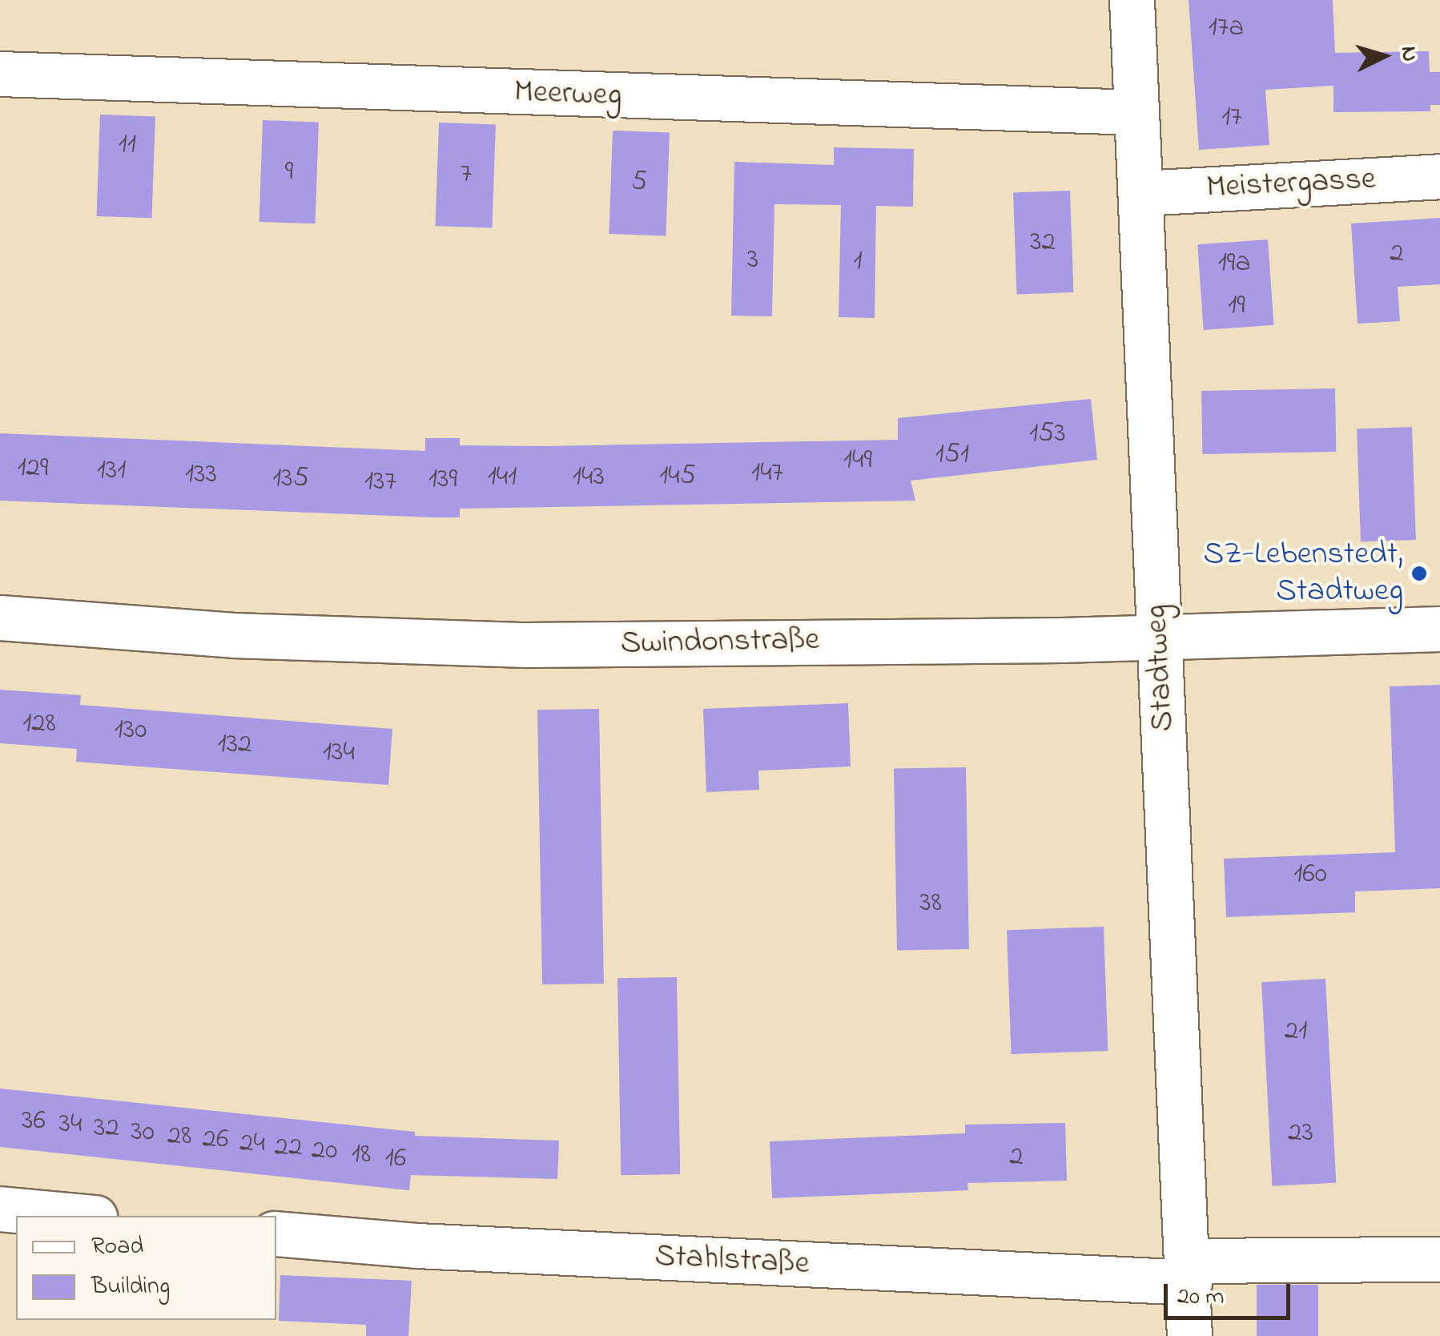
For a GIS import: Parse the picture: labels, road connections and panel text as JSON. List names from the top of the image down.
{
  "streets": {
    "street": [
      "Meerweg",
      "Meistergasse",
      "Swindonstraße",
      "Stadtweg",
      "Stahlstraße"
    ]
  },
  "crossings": [
    ["Meerweg", "Stadtweg"],
    ["Meistergasse", "Stadtweg"],
    ["Swindonstraße", "Stadtweg"],
    ["Stadtweg", "Stahlstraße"]
  ],
  "places": ["SZ-Lebenstedt, Stadtweg"],
  "house_numbers": [
    "17a",
    "17",
    "11",
    "9",
    "7",
    "5",
    "32",
    "2",
    "3",
    "1",
    "19a",
    "19",
    "153",
    "151",
    "149",
    "129",
    "131",
    "147",
    "133",
    "145",
    "141",
    "143",
    "135",
    "139",
    "137",
    "128",
    "130",
    "132",
    "134",
    "160",
    "38",
    "21",
    "36",
    "34",
    "32",
    "30",
    "23",
    "28",
    "26",
    "24",
    "22",
    "20",
    "18",
    "2",
    "16"
  ],
  "legend": ["Road", "Building"],
  "scale_bar": "20 m",
  "north": "right"
}
